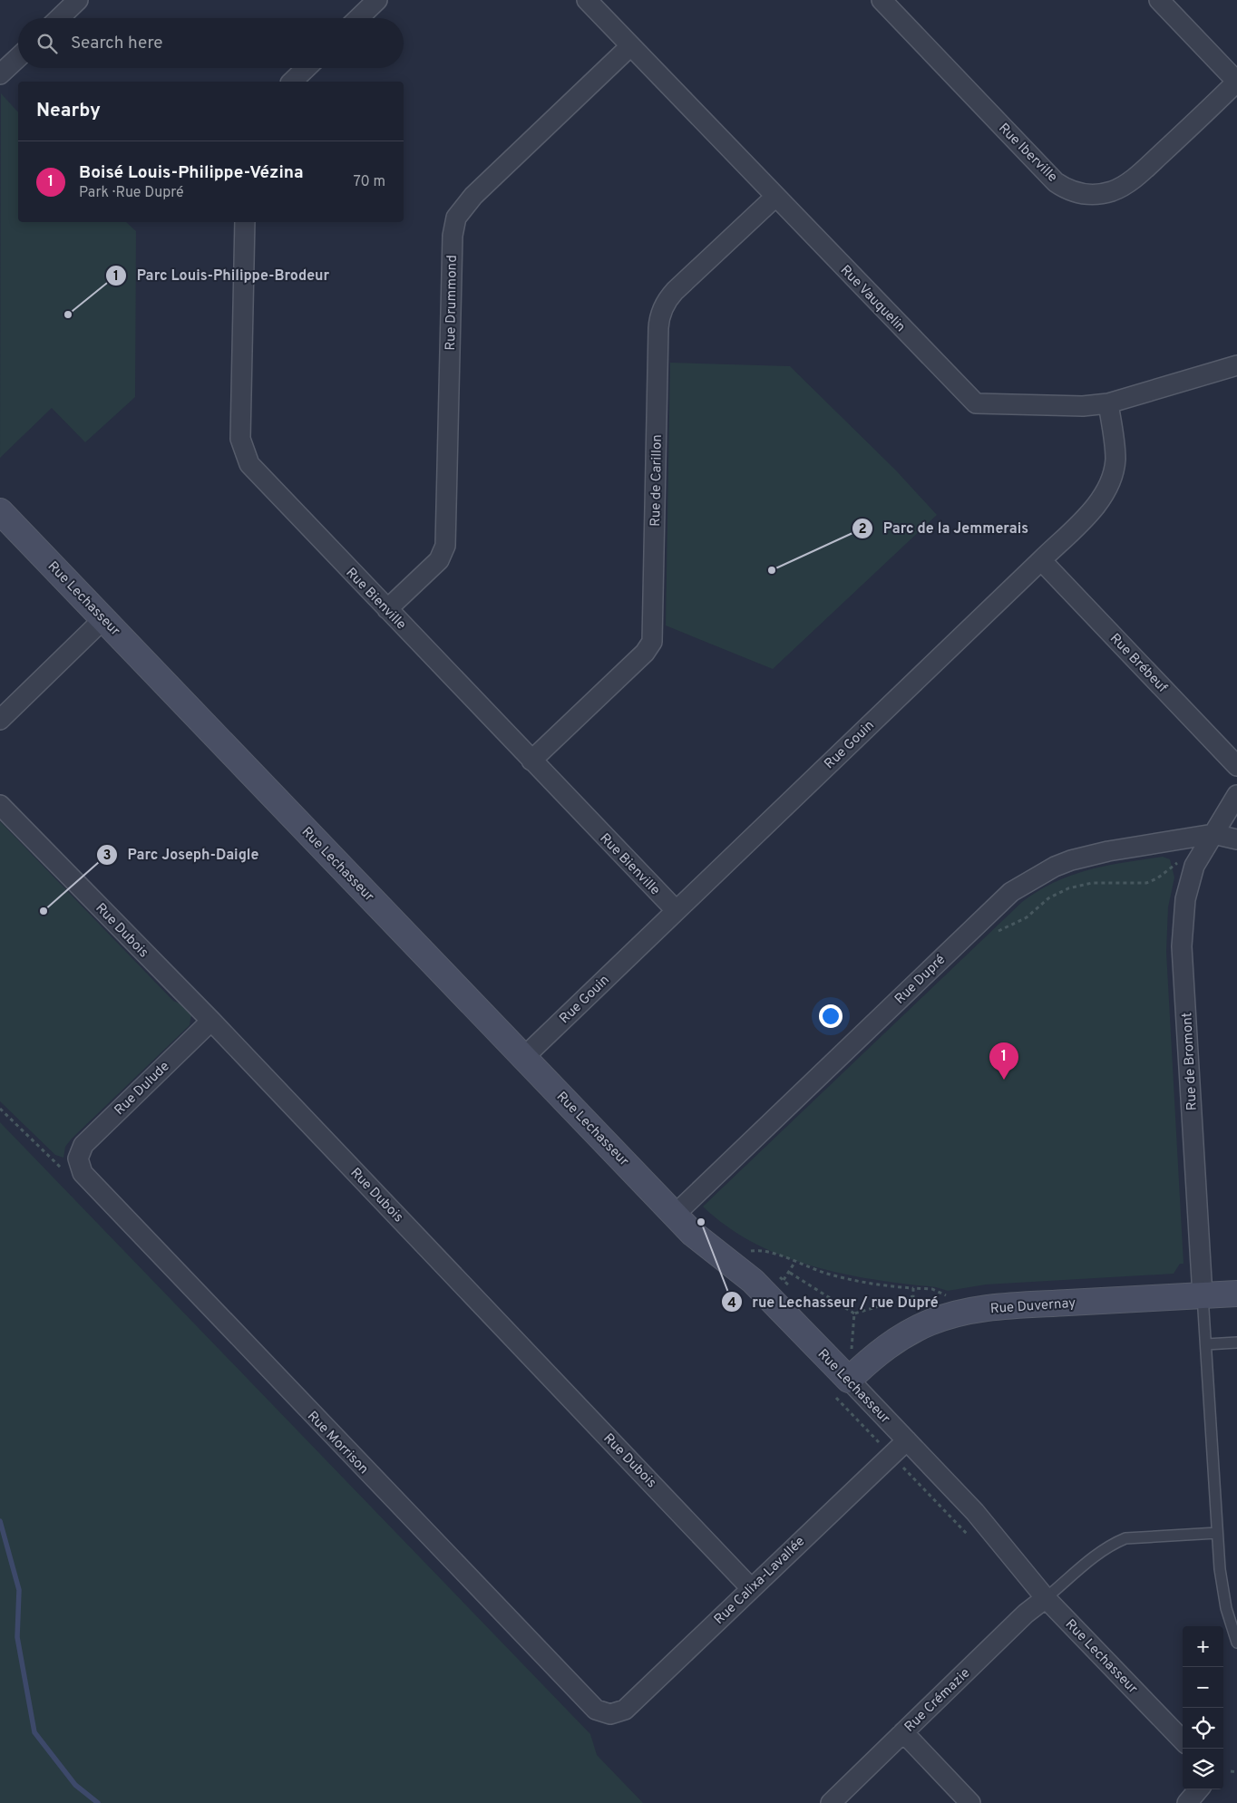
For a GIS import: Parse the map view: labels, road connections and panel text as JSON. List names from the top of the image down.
{
  "streets": {
    "street": [
      "Rue Iberville",
      "Rue Vauquelin",
      "Rue Drummond",
      "Rue de Carillon",
      "Rue Lechasseur",
      "Rue Bienville",
      "Rue Brébeuf",
      "Rue Gouin",
      "Rue Dubois",
      "Rue Dupré",
      "Rue de Bromont",
      "Rue Dulude",
      "Rue Duvernay",
      "Rue Morrison",
      "Rue Calixa-Lavallée",
      "Rue Crémazie"
    ]
  },
  "crossings": [
    ["Rue Vauquelin", "Rue Drummond"],
    ["Rue Vauquelin", "Rue de Carillon"],
    ["Rue Vauquelin", "Rue Gouin"],
    ["Rue Drummond", "Rue Bienville"],
    ["Rue de Carillon", "Rue Bienville"],
    ["Rue Lechasseur", "Rue Gouin"],
    ["Rue Lechasseur", "Rue Dupré"],
    ["Rue Lechasseur", "Rue Duvernay"],
    ["Rue Lechasseur", "Rue Calixa-Lavallée"],
    ["Rue Lechasseur", "Rue Crémazie"],
    ["Rue Bienville", "Rue Gouin"],
    ["Rue Brébeuf", "Rue Gouin"],
    ["Rue Dubois", "Rue Dulude"],
    ["Rue Dubois", "Rue Calixa-Lavallée"],
    ["Rue Dupré", "Rue de Bromont"],
    ["Rue de Bromont", "Rue Duvernay"],
    ["Rue Dulude", "Rue Morrison"],
    ["Rue Morrison", "Rue Calixa-Lavallée"]
  ],
  "places": [
    "Parc Louis-Philippe-Brodeur",
    "Parc de la Jemmerais",
    "Parc Joseph-Daigle",
    "rue Lechasseur / rue Dupré"
  ],
  "page": {
    "search": "Search here",
    "heading": "Nearby",
    "list": [
      {
        "mark": "1",
        "name": "Boisé Louis-Philippe-Vézina",
        "note": "Park · Rue Dupré",
        "value": "70 m"
      }
    ],
    "pins": "1",
    "map_buttons": ["+", "−"]
  }
}
